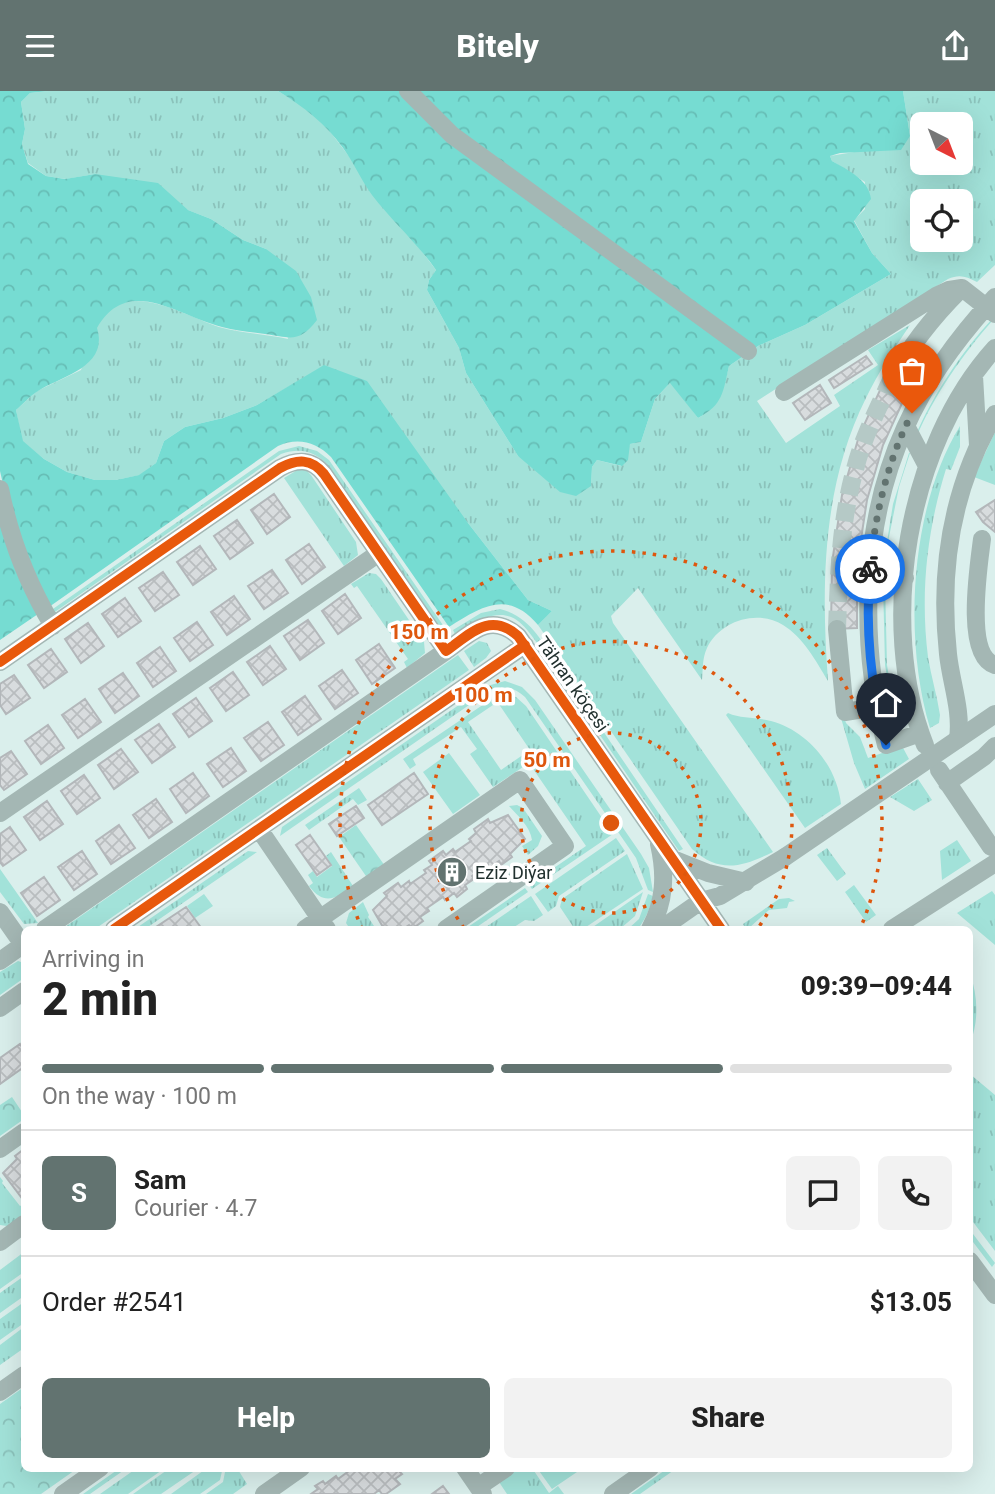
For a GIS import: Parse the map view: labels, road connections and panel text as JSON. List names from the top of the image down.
{
  "streets": {
    "street": ["Tähran köçesi"]
  },
  "places": {
    "building": ["Eziz Diýar"]
  },
  "north": "bottom right",
  "page": {
    "header": "Bitely",
    "heading": ["2 min", "Arriving in", "09:39–09:44"],
    "panel": [
      "Sam",
      "Courier · 4.7",
      "Order #2541",
      "$13.05"
    ],
    "bar": "On the way · 100 m",
    "round": "S",
    "buttons": ["Help", "Share"]
  },
  "rings": ["150 m", "100 m", "50 m"]
}
